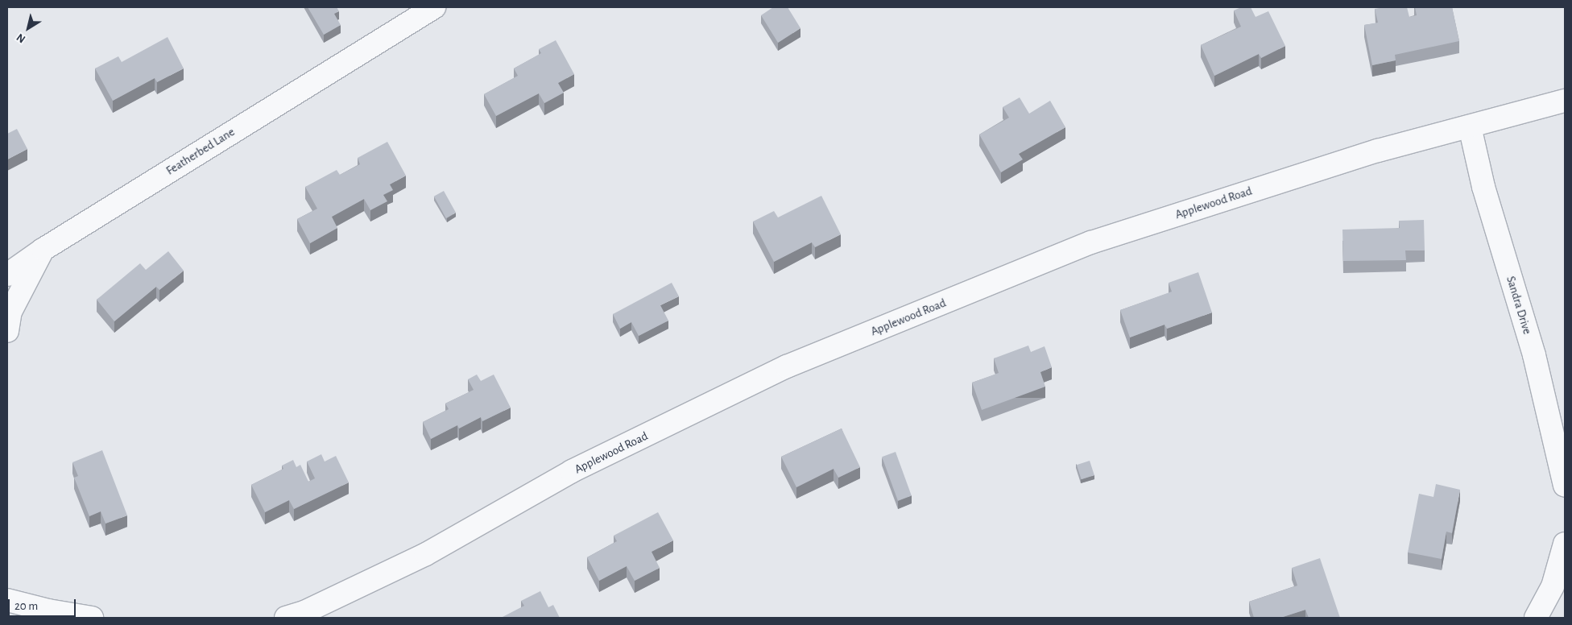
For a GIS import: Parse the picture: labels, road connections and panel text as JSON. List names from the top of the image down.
{
  "streets": {
    "street": ["Featherbed Lane", "Applewood Road", "Sandra Drive"]
  },
  "crossings": [
    ["Applewood Road", "Sandra Drive"]
  ],
  "scale_bar": "20 m",
  "north": "bottom left"
}
